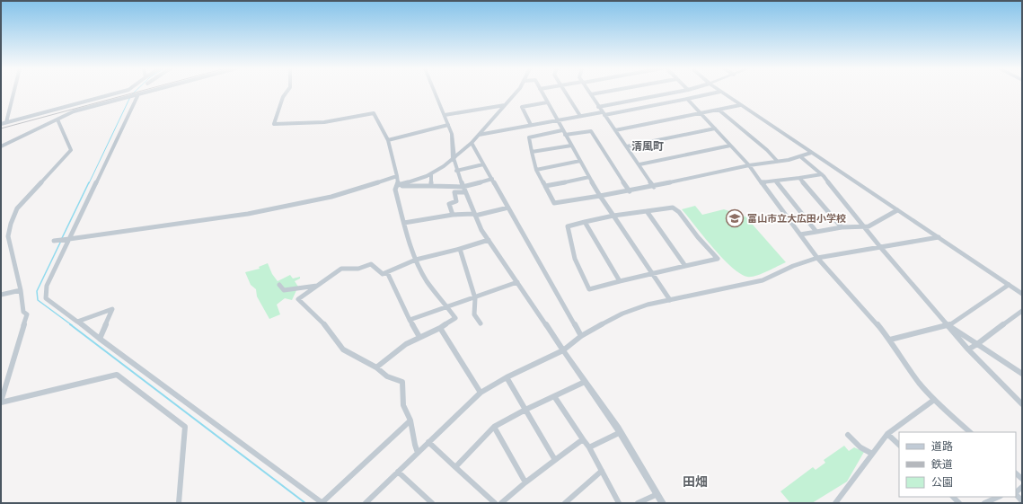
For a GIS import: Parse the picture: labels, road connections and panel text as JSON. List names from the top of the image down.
{
  "districts": ["清風町", "田畑"],
  "places": {
    "school or university": ["富山市立大広田小学校"]
  },
  "legend": ["道路", "鉄道", "公園"]
}
